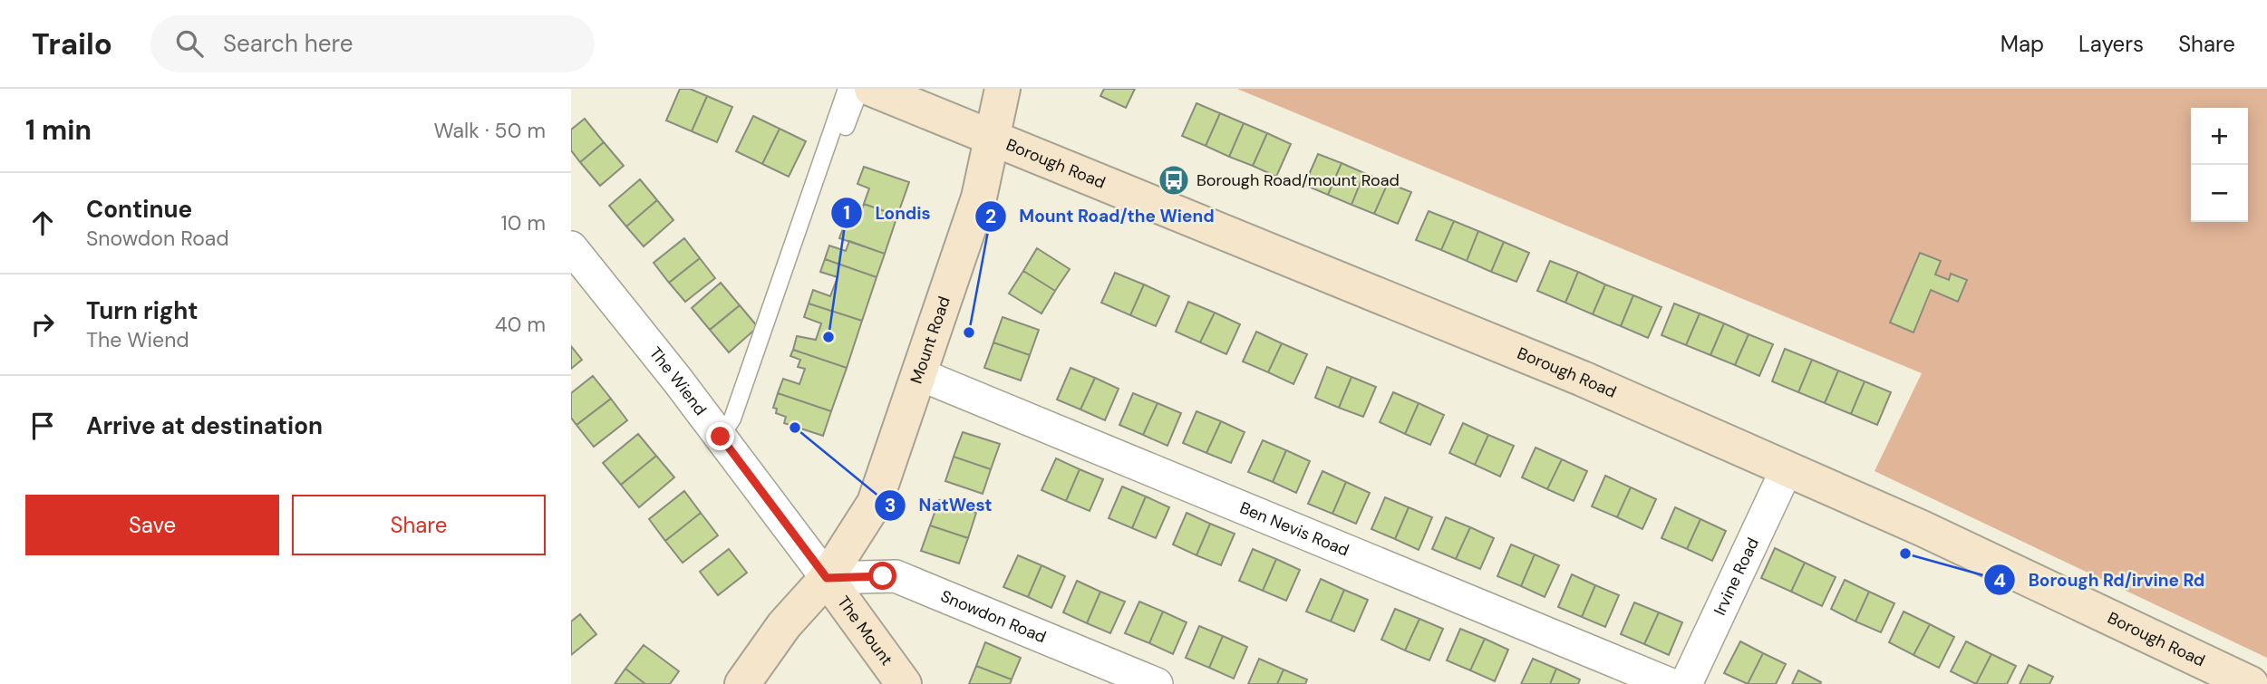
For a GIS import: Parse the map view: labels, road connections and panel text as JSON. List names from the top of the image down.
{
  "streets": {
    "street": [
      "Borough Road",
      "Mount Road",
      "The Wiend",
      "Ben Nevis Road",
      "Irvine Road",
      "Snowdon Road",
      "The Mount"
    ]
  },
  "crossings": [
    ["Borough Road", "Mount Road"],
    ["Borough Road", "Irvine Road"],
    ["Mount Road", "The Wiend"],
    ["Mount Road", "Ben Nevis Road"],
    ["Mount Road", "Snowdon Road"],
    ["Mount Road", "The Mount"],
    ["The Wiend", "Snowdon Road"],
    ["The Wiend", "The Mount"],
    ["Snowdon Road", "The Mount"]
  ],
  "places": {
    "bus stop": ["Borough Road/mount Road"],
    "other": [
      "Mount Road/the Wiend",
      "Londis",
      "NatWest",
      "Borough Rd/irvine Rd"
    ]
  },
  "page": {
    "header": "Trailo",
    "search": "Search here",
    "nav": ["Map", "Layers", "Share"],
    "heading": ["1 min", "Walk · 50 m"],
    "map_buttons": ["+", "−"],
    "list": [
      ["Continue", "Snowdon Road", "10 m"],
      ["Turn right", "The Wiend", "40 m"],
      "Arrive at destination"
    ],
    "buttons": ["Save", "Share"]
  }
}
